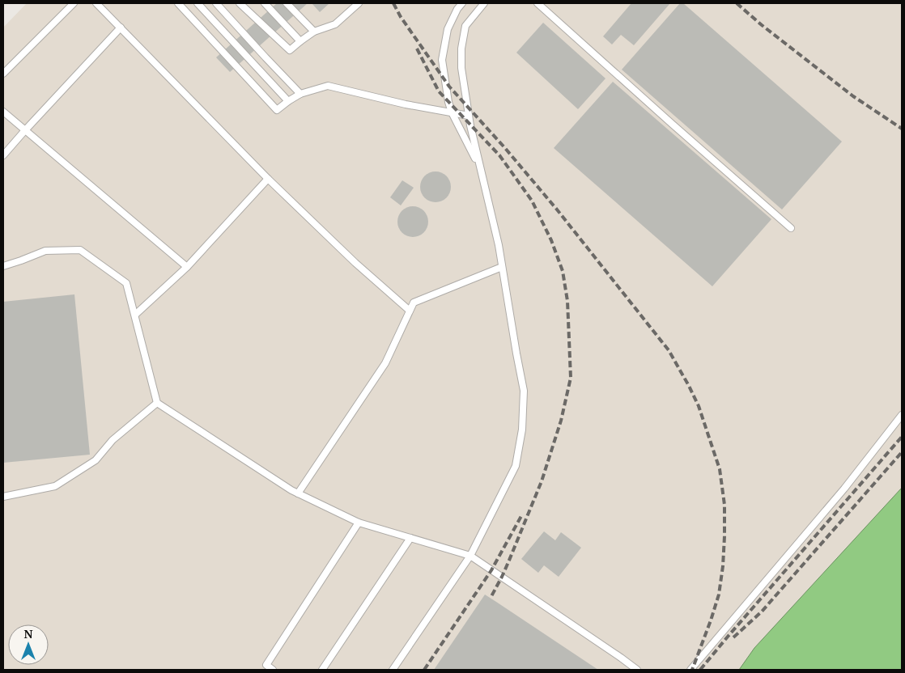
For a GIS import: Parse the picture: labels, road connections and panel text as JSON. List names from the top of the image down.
{
  "north": "top"
}
